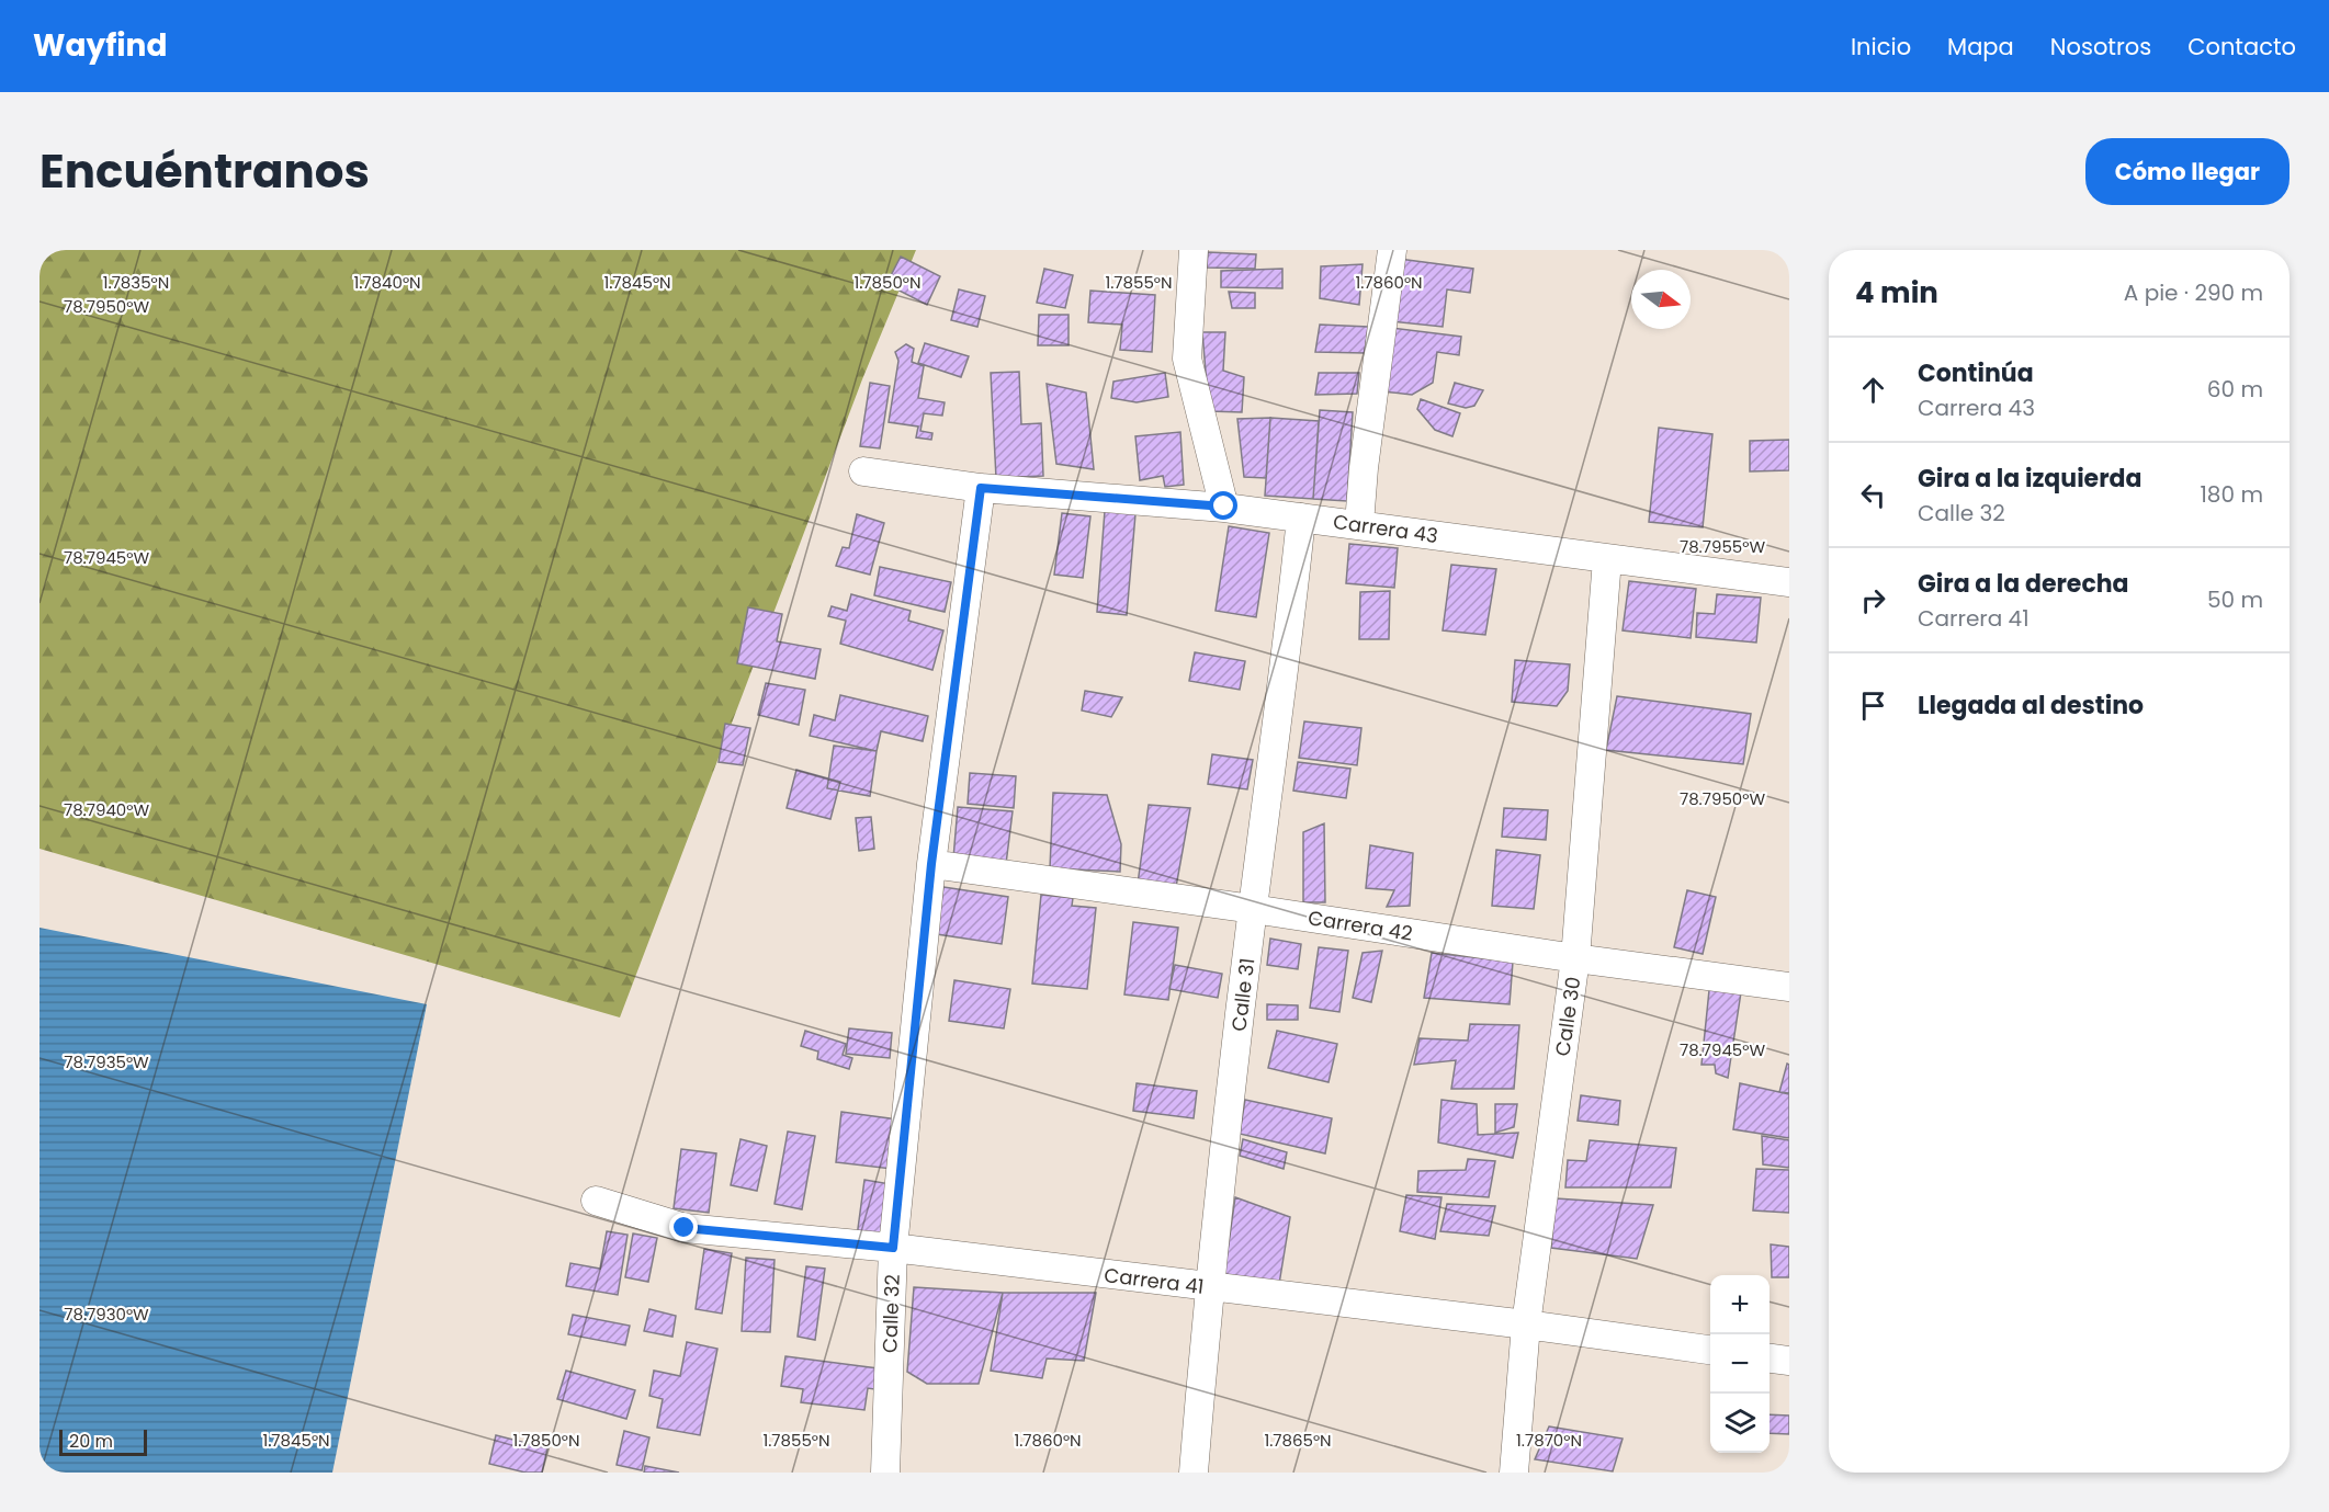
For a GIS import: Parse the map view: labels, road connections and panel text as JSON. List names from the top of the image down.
{
  "streets": {
    "street": [
      "Carrera 43",
      "Carrera 42",
      "Calle 31",
      "Calle 30",
      "Carrera 41",
      "Calle 32"
    ]
  },
  "crossings": [
    ["Carrera 43", "Calle 31"],
    ["Carrera 43", "Calle 30"],
    ["Carrera 43", "Calle 32"],
    ["Carrera 42", "Calle 31"],
    ["Carrera 42", "Calle 30"],
    ["Carrera 42", "Calle 32"],
    ["Calle 31", "Carrera 41"],
    ["Calle 30", "Carrera 41"],
    ["Carrera 41", "Calle 32"]
  ],
  "scale_bar": "20 m",
  "north": "right",
  "page": {
    "header": "Wayfind",
    "nav": [
      "Inicio",
      "Mapa",
      "Nosotros",
      "Contacto"
    ],
    "title": "Encuéntranos",
    "buttons": "Cómo llegar",
    "heading": ["4 min", "A pie · 290 m"],
    "list": [
      ["Continúa", "Carrera 43", "60 m"],
      ["Gira a la izquierda", "Calle 32", "180 m"],
      ["Gira a la derecha", "Carrera 41", "50 m"],
      "Llegada al destino"
    ],
    "map_buttons": ["+", "−"],
    "scale": "20 m"
  },
  "coordinates": [
    "1.7835°N",
    "1.7840°N",
    "1.7845°N",
    "1.7850°N",
    "1.7855°N",
    "1.7860°N",
    "78.7950°W",
    "78.7955°W",
    "78.7945°W",
    "78.7940°W",
    "78.7935°W",
    "78.7930°W",
    "1.7865°N",
    "1.7870°N"
  ]
}
